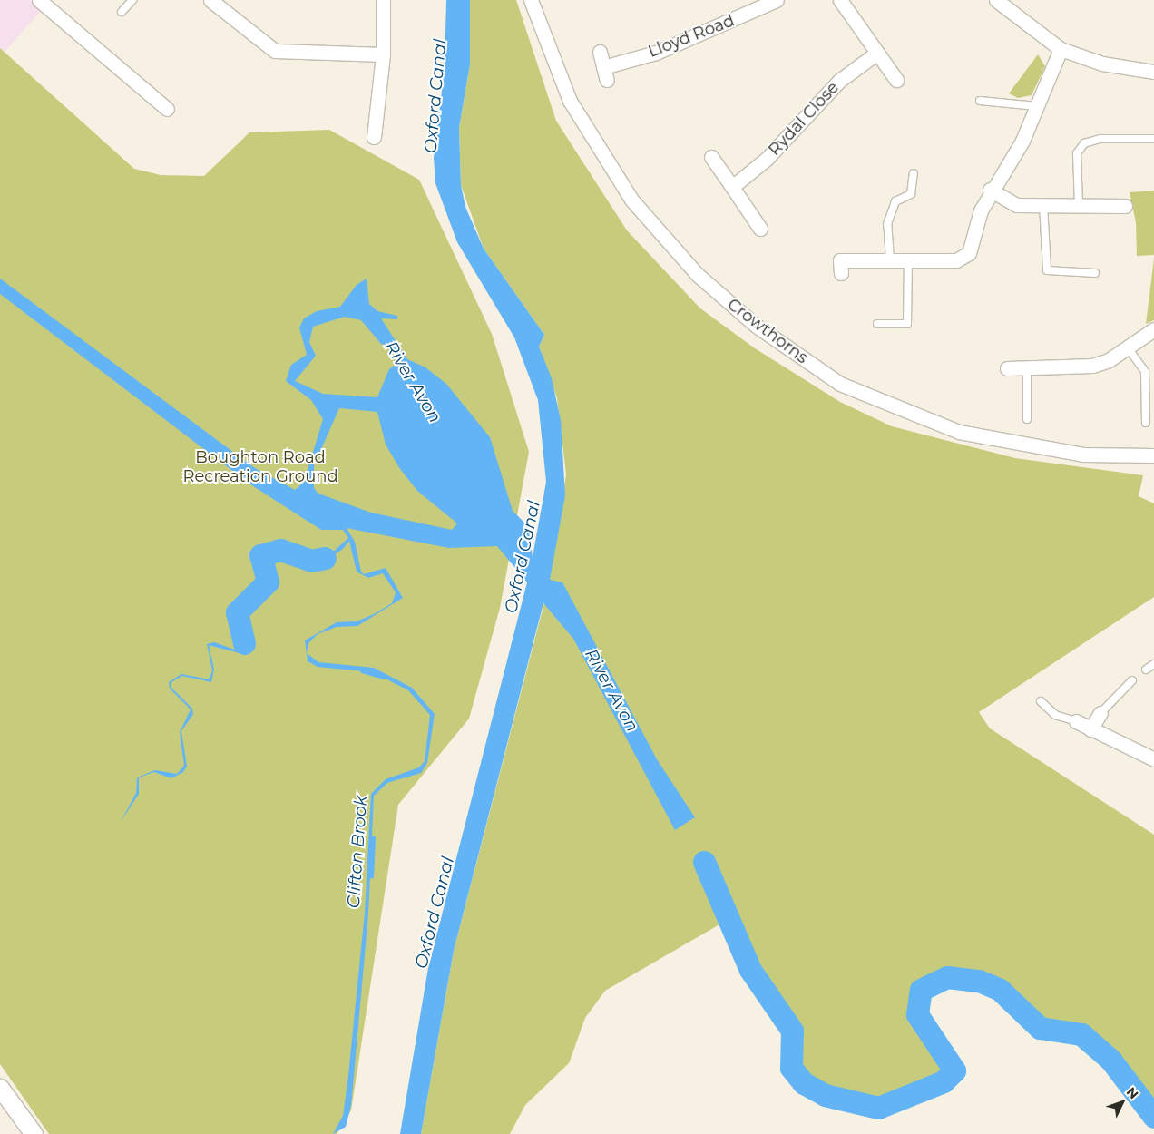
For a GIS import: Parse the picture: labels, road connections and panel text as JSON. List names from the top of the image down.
{
  "streets": {
    "street": ["Lloyd Road", "Rydal Close", "Crowthorns"]
  },
  "water": ["Oxford Canal", "River Avon", "Clifton Brook"],
  "parks": ["Boughton Road Recreation Ground"],
  "north": "top right"
}
